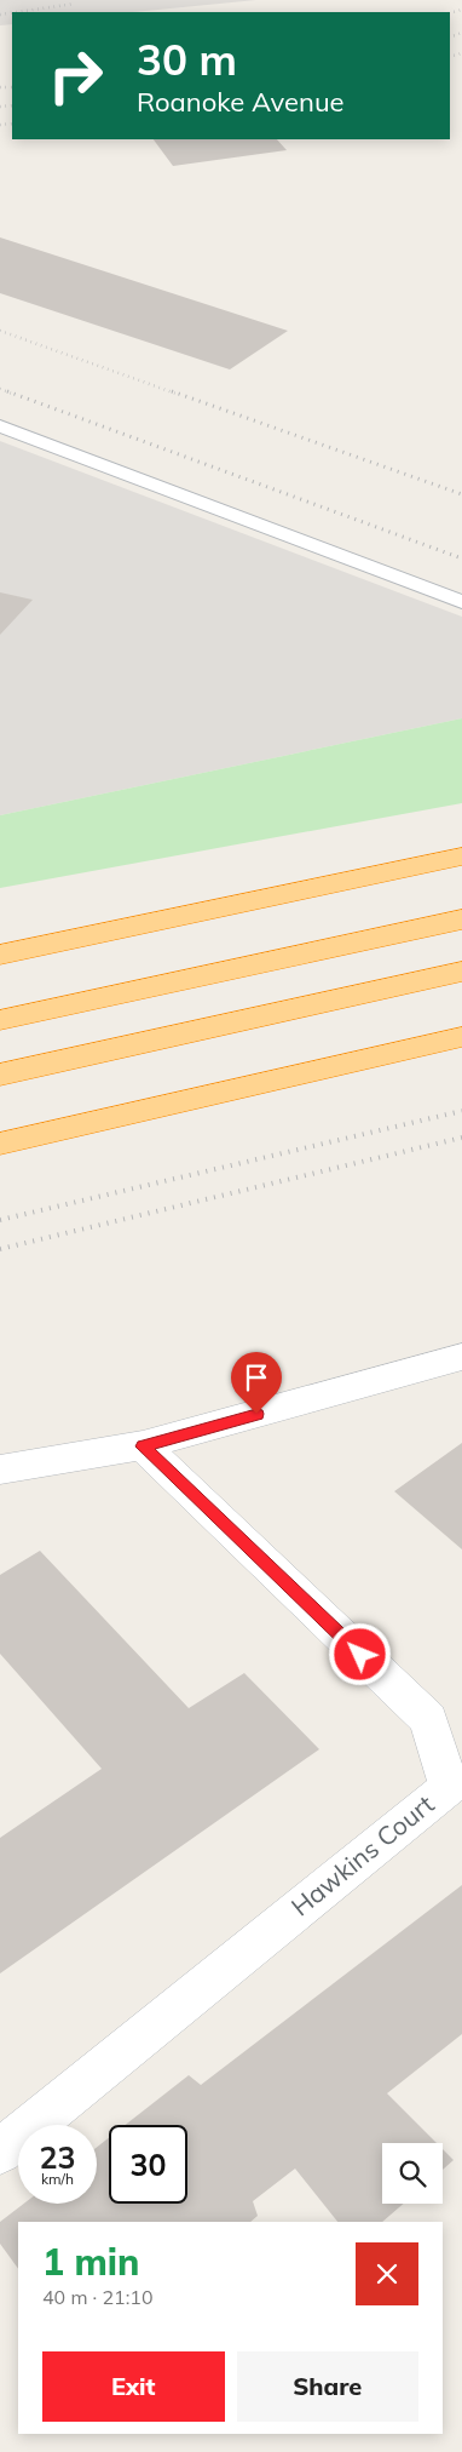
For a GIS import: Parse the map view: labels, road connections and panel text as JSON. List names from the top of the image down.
{
  "streets": {
    "street": ["Hawkins Court"]
  },
  "page": {
    "turn": ["30 m", "Roanoke Avenue"],
    "speed": "23 km/h",
    "limit": "30",
    "heading": ["1 min", "40 m · 21:10"],
    "buttons": ["Exit", "Share"]
  }
}
